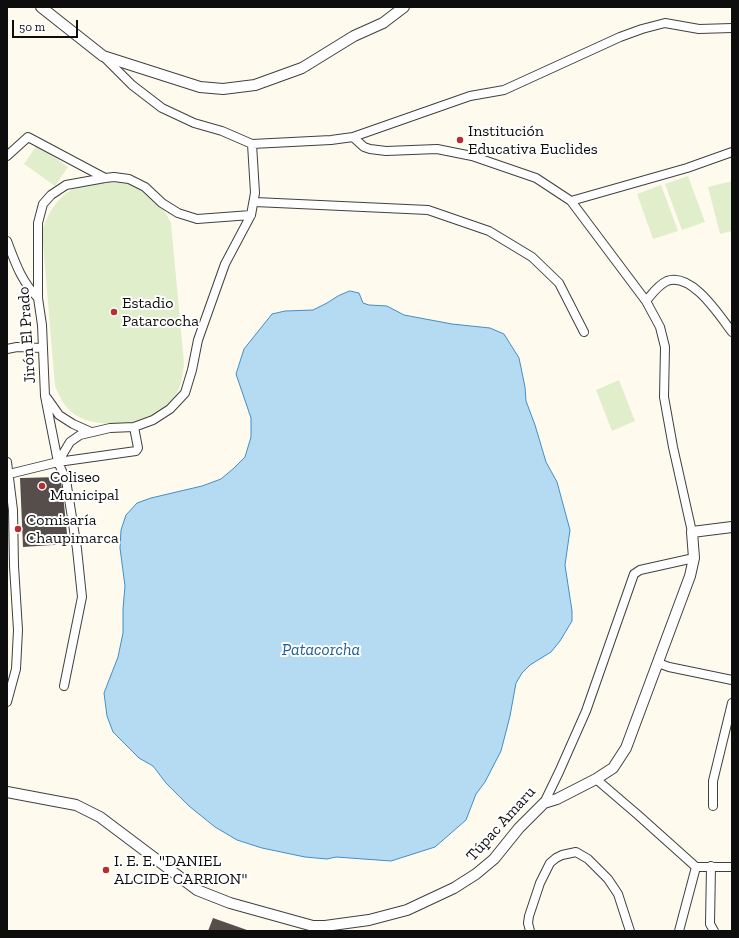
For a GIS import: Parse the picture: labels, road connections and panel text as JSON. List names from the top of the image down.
{
  "streets": {
    "street": ["Jirón El Prado", "Túpac Amaru"]
  },
  "water": ["Patacorcha"],
  "places": [
    "Institución Educativa Euclides",
    "Estadio Patarcocha",
    "Coliseo Municipal",
    "Comisaría Chaupimarca",
    "I. E. E. \"DANIEL ALCIDE CARRION\""
  ],
  "scale_bar": "50 m"
}
